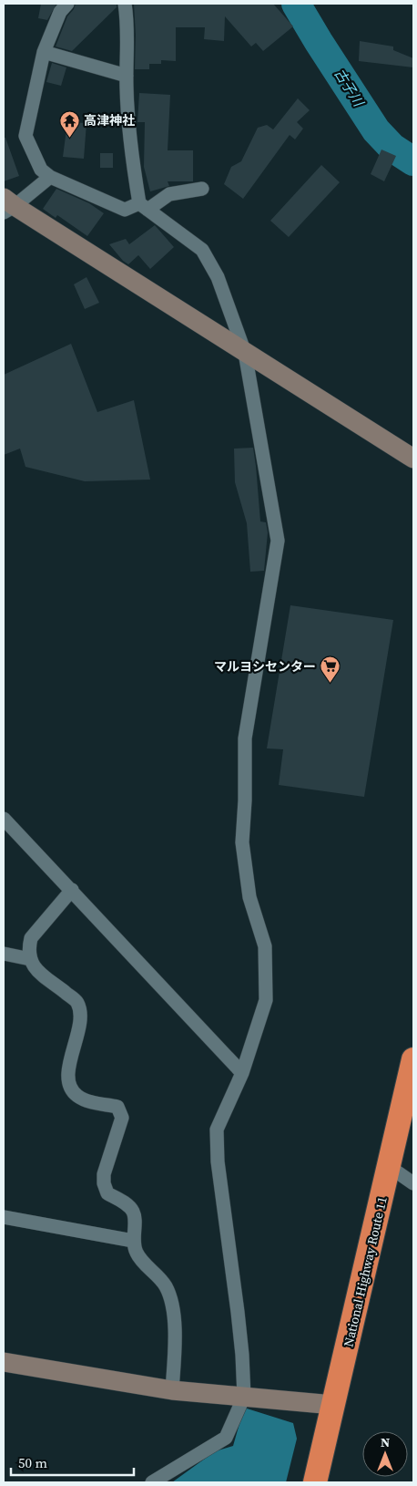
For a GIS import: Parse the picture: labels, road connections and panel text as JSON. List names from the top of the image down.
{
  "streets": {
    "highway": ["National Highway Route 11"]
  },
  "water": ["古子川"],
  "places": {
    "temple": ["高津神社"],
    "supermarket": ["マルヨシセンター"]
  },
  "scale_bar": "50 m",
  "north": "top"
}
